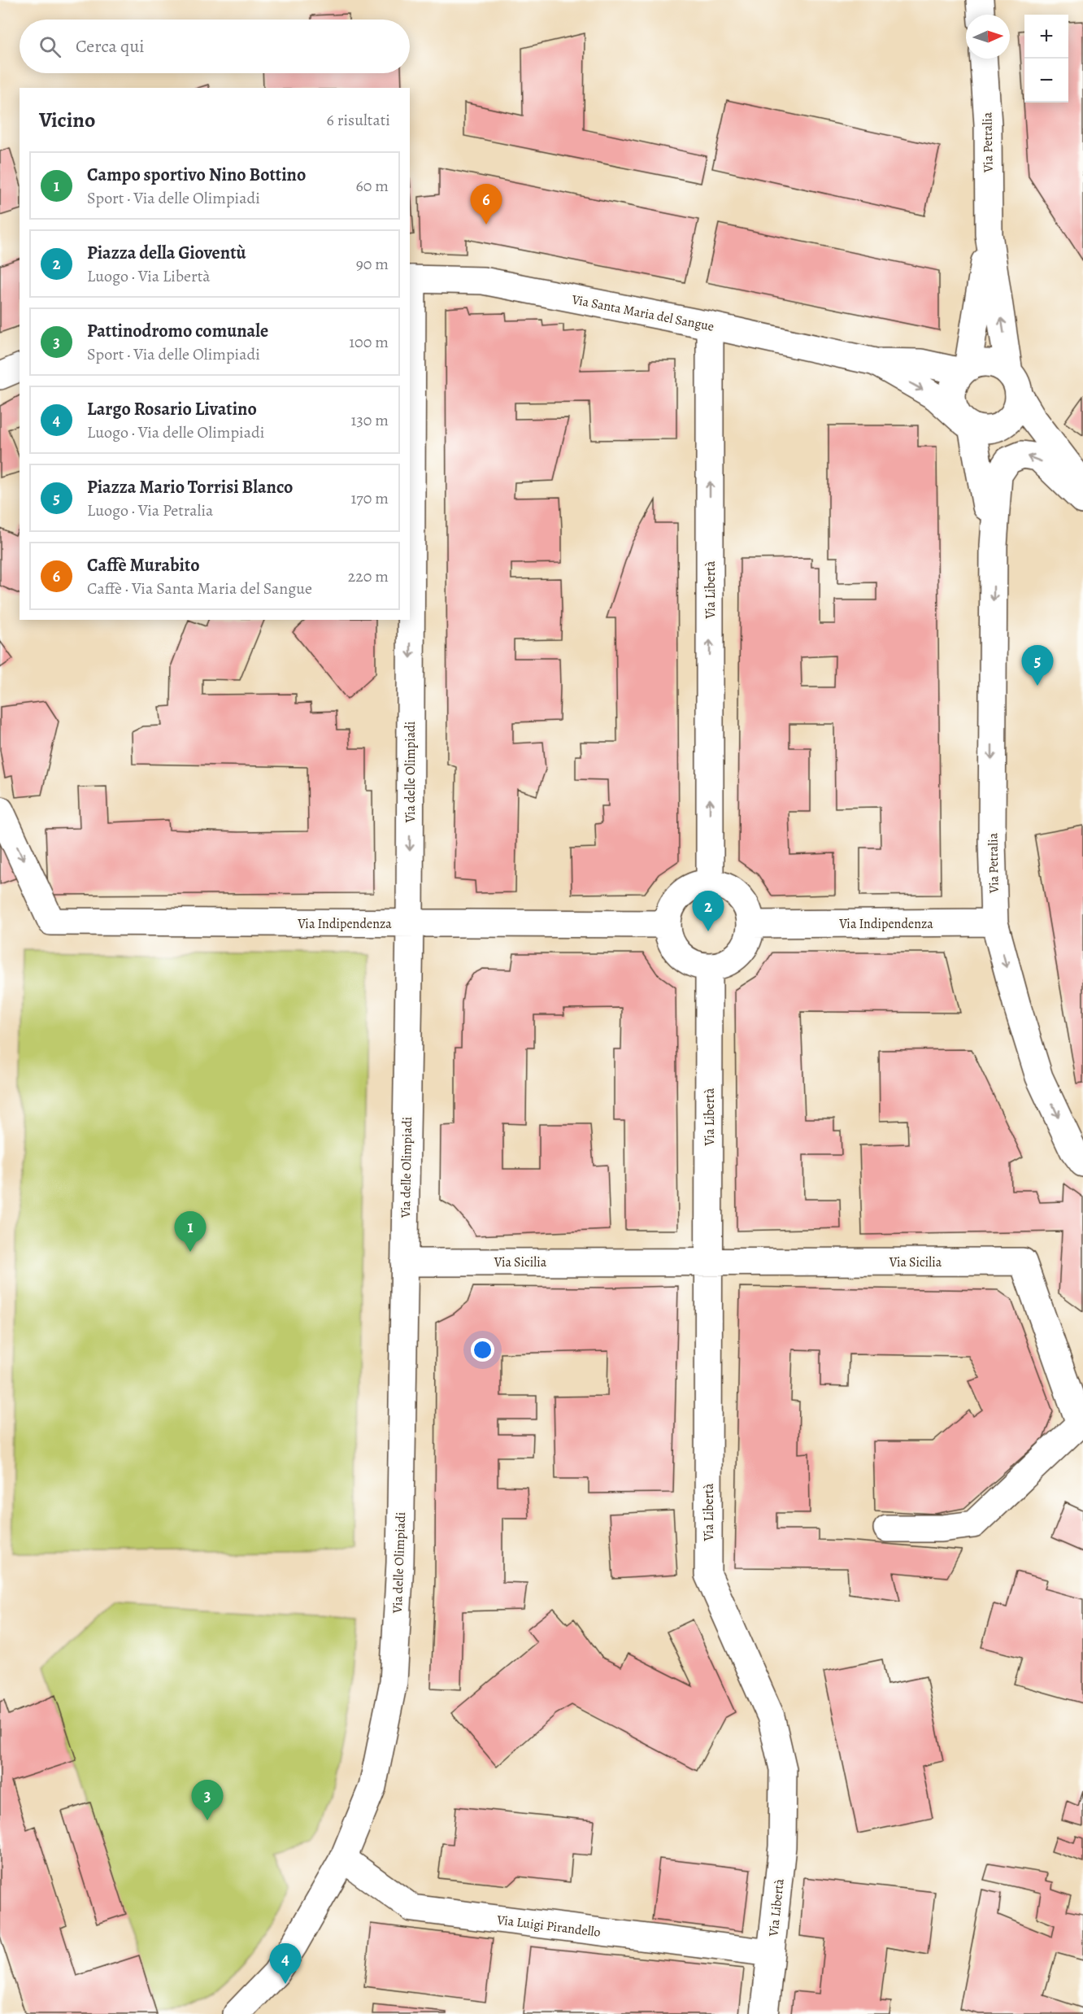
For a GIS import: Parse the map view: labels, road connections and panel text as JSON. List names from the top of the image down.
{
  "streets": {
    "street": [
      "Via Petralia",
      "Via Santa Maria del Sangue",
      "Via Libertà",
      "Via delle Olimpiadi",
      "Via Indipendenza",
      "Via Sicilia",
      "Via Luigi Pirandello"
    ]
  },
  "crossings": [
    ["Via Petralia", "Via Indipendenza"],
    ["Via Santa Maria del Sangue", "Via Libertà"],
    ["Via Santa Maria del Sangue", "Via delle Olimpiadi"],
    ["Via Libertà", "Via Indipendenza"],
    ["Via Libertà", "Via Sicilia"],
    ["Via Libertà", "Via Luigi Pirandello"],
    ["Via delle Olimpiadi", "Via Indipendenza"],
    ["Via delle Olimpiadi", "Via Sicilia"],
    ["Via delle Olimpiadi", "Via Luigi Pirandello"]
  ],
  "one_way": ["Via Petralia", "Via delle Olimpiadi", "Via Indipendenza"],
  "north": "right",
  "page": {
    "map_buttons": ["+", "−"],
    "search": "Cerca qui",
    "heading": ["Vicino", "6 risultati"],
    "list": [
      {
        "mark": "1",
        "name": "Campo sportivo Nino Bottino",
        "note": "Sport · Via delle Olimpiadi",
        "value": "60 m"
      },
      {
        "mark": "2",
        "name": "Piazza della Gioventù",
        "note": "Luogo · Via Libertà",
        "value": "90 m"
      },
      {
        "mark": "3",
        "name": "Pattinodromo comunale",
        "note": "Sport · Via delle Olimpiadi",
        "value": "100 m"
      },
      {
        "mark": "4",
        "name": "Largo Rosario Livatino",
        "note": "Luogo · Via delle Olimpiadi",
        "value": "130 m"
      },
      {
        "mark": "5",
        "name": "Piazza Mario Torrisi Blanco",
        "note": "Luogo · Via Petralia",
        "value": "170 m"
      },
      {
        "mark": "6",
        "name": "Caffè Murabito",
        "note": "Caffè · Via Santa Maria del Sangue",
        "value": "220 m"
      }
    ],
    "pins": [
      "6",
      "5",
      "2",
      "1",
      "3",
      "4"
    ]
  }
}
